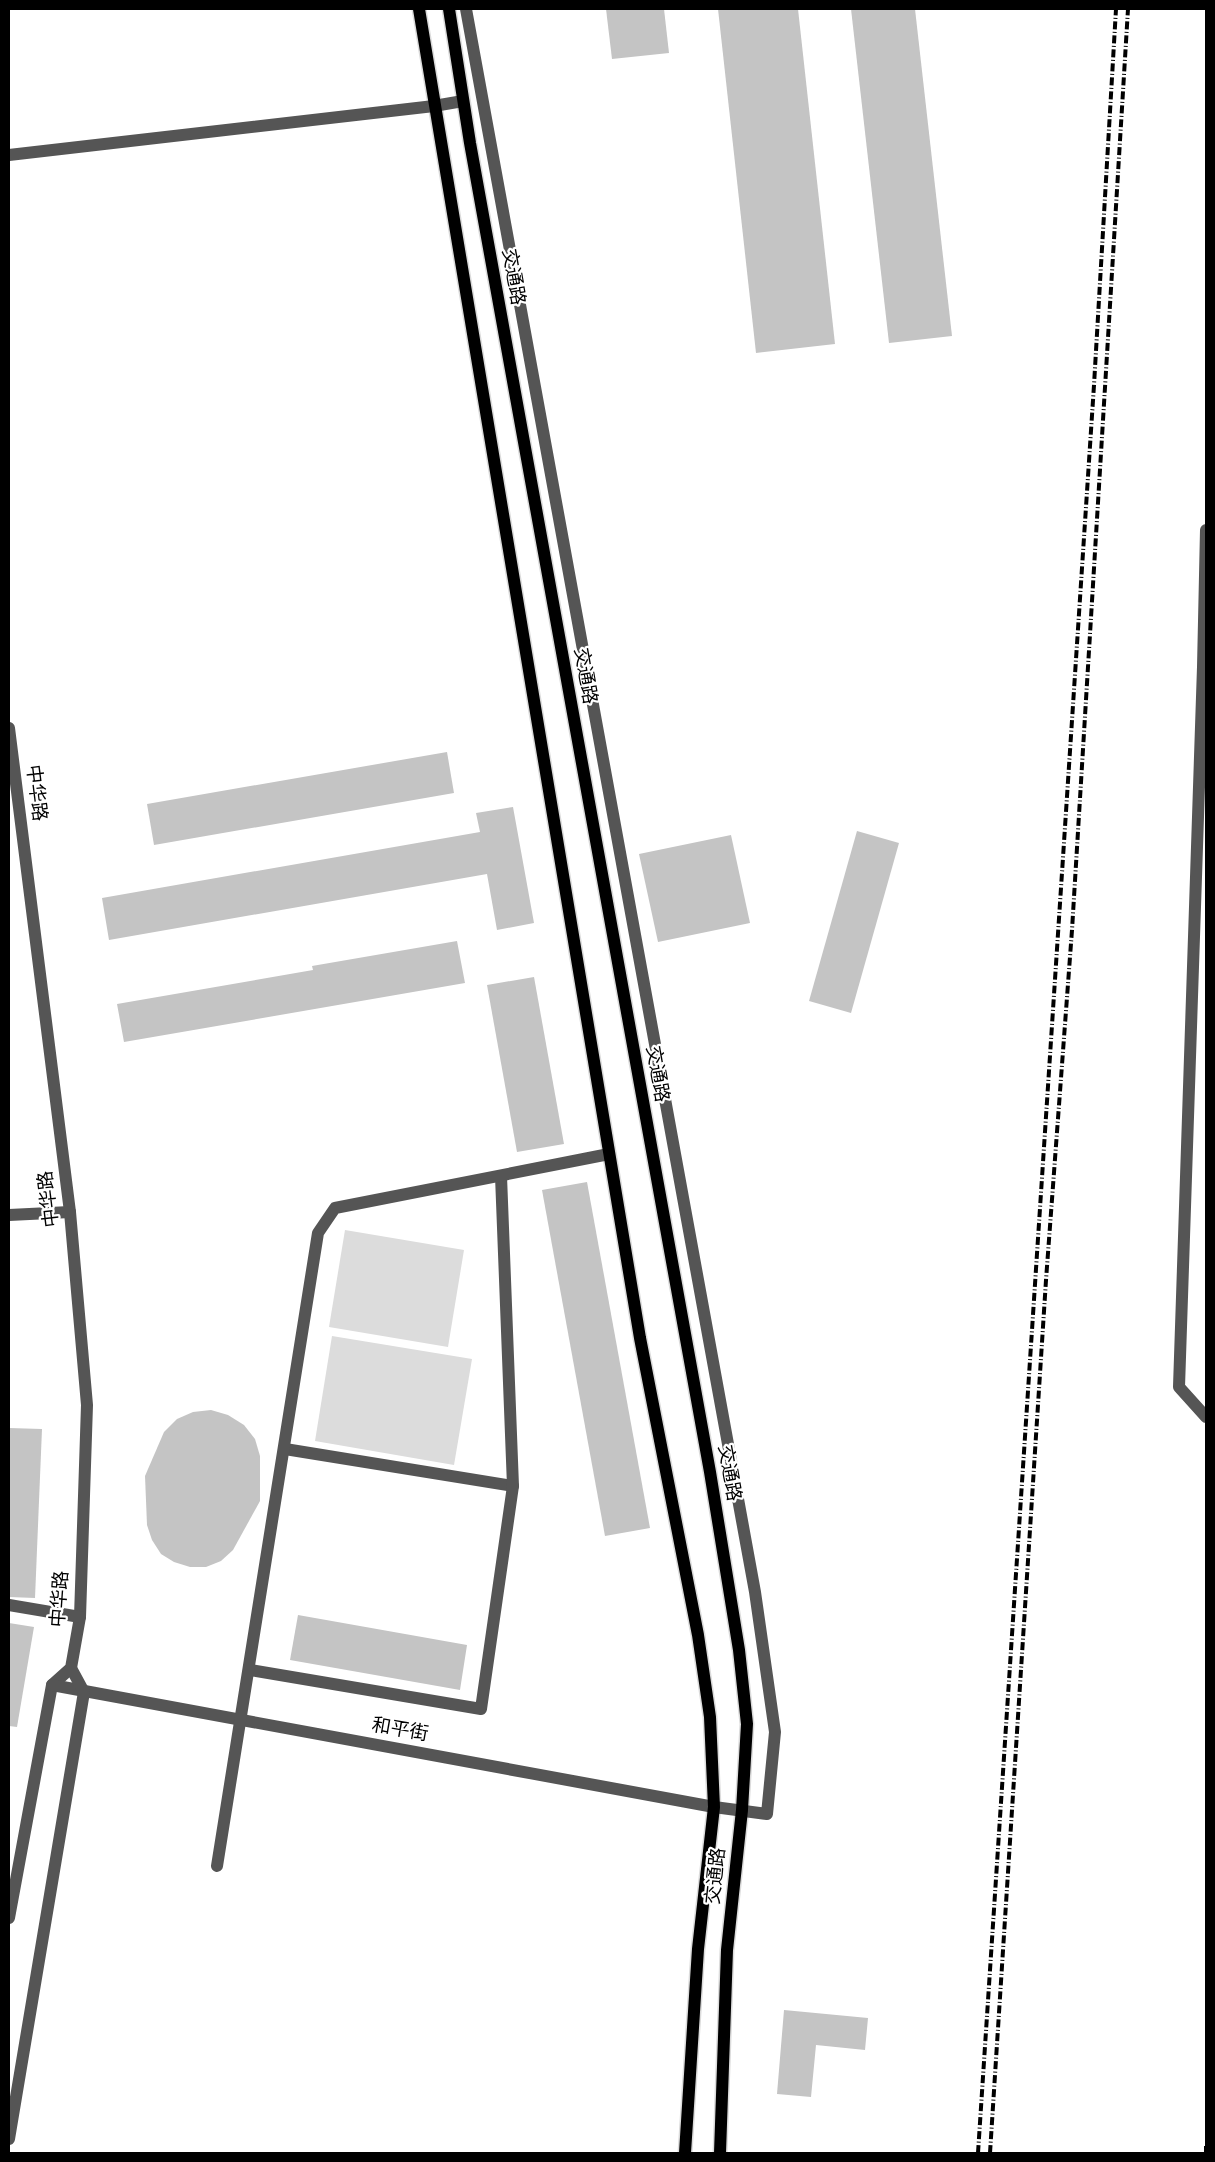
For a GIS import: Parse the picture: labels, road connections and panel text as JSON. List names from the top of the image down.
{
  "streets": {
    "main road": ["交通路"],
    "street": ["中华路", "和平街"]
  },
  "crossings": [
    ["交通路", "和平街"]
  ]
}
